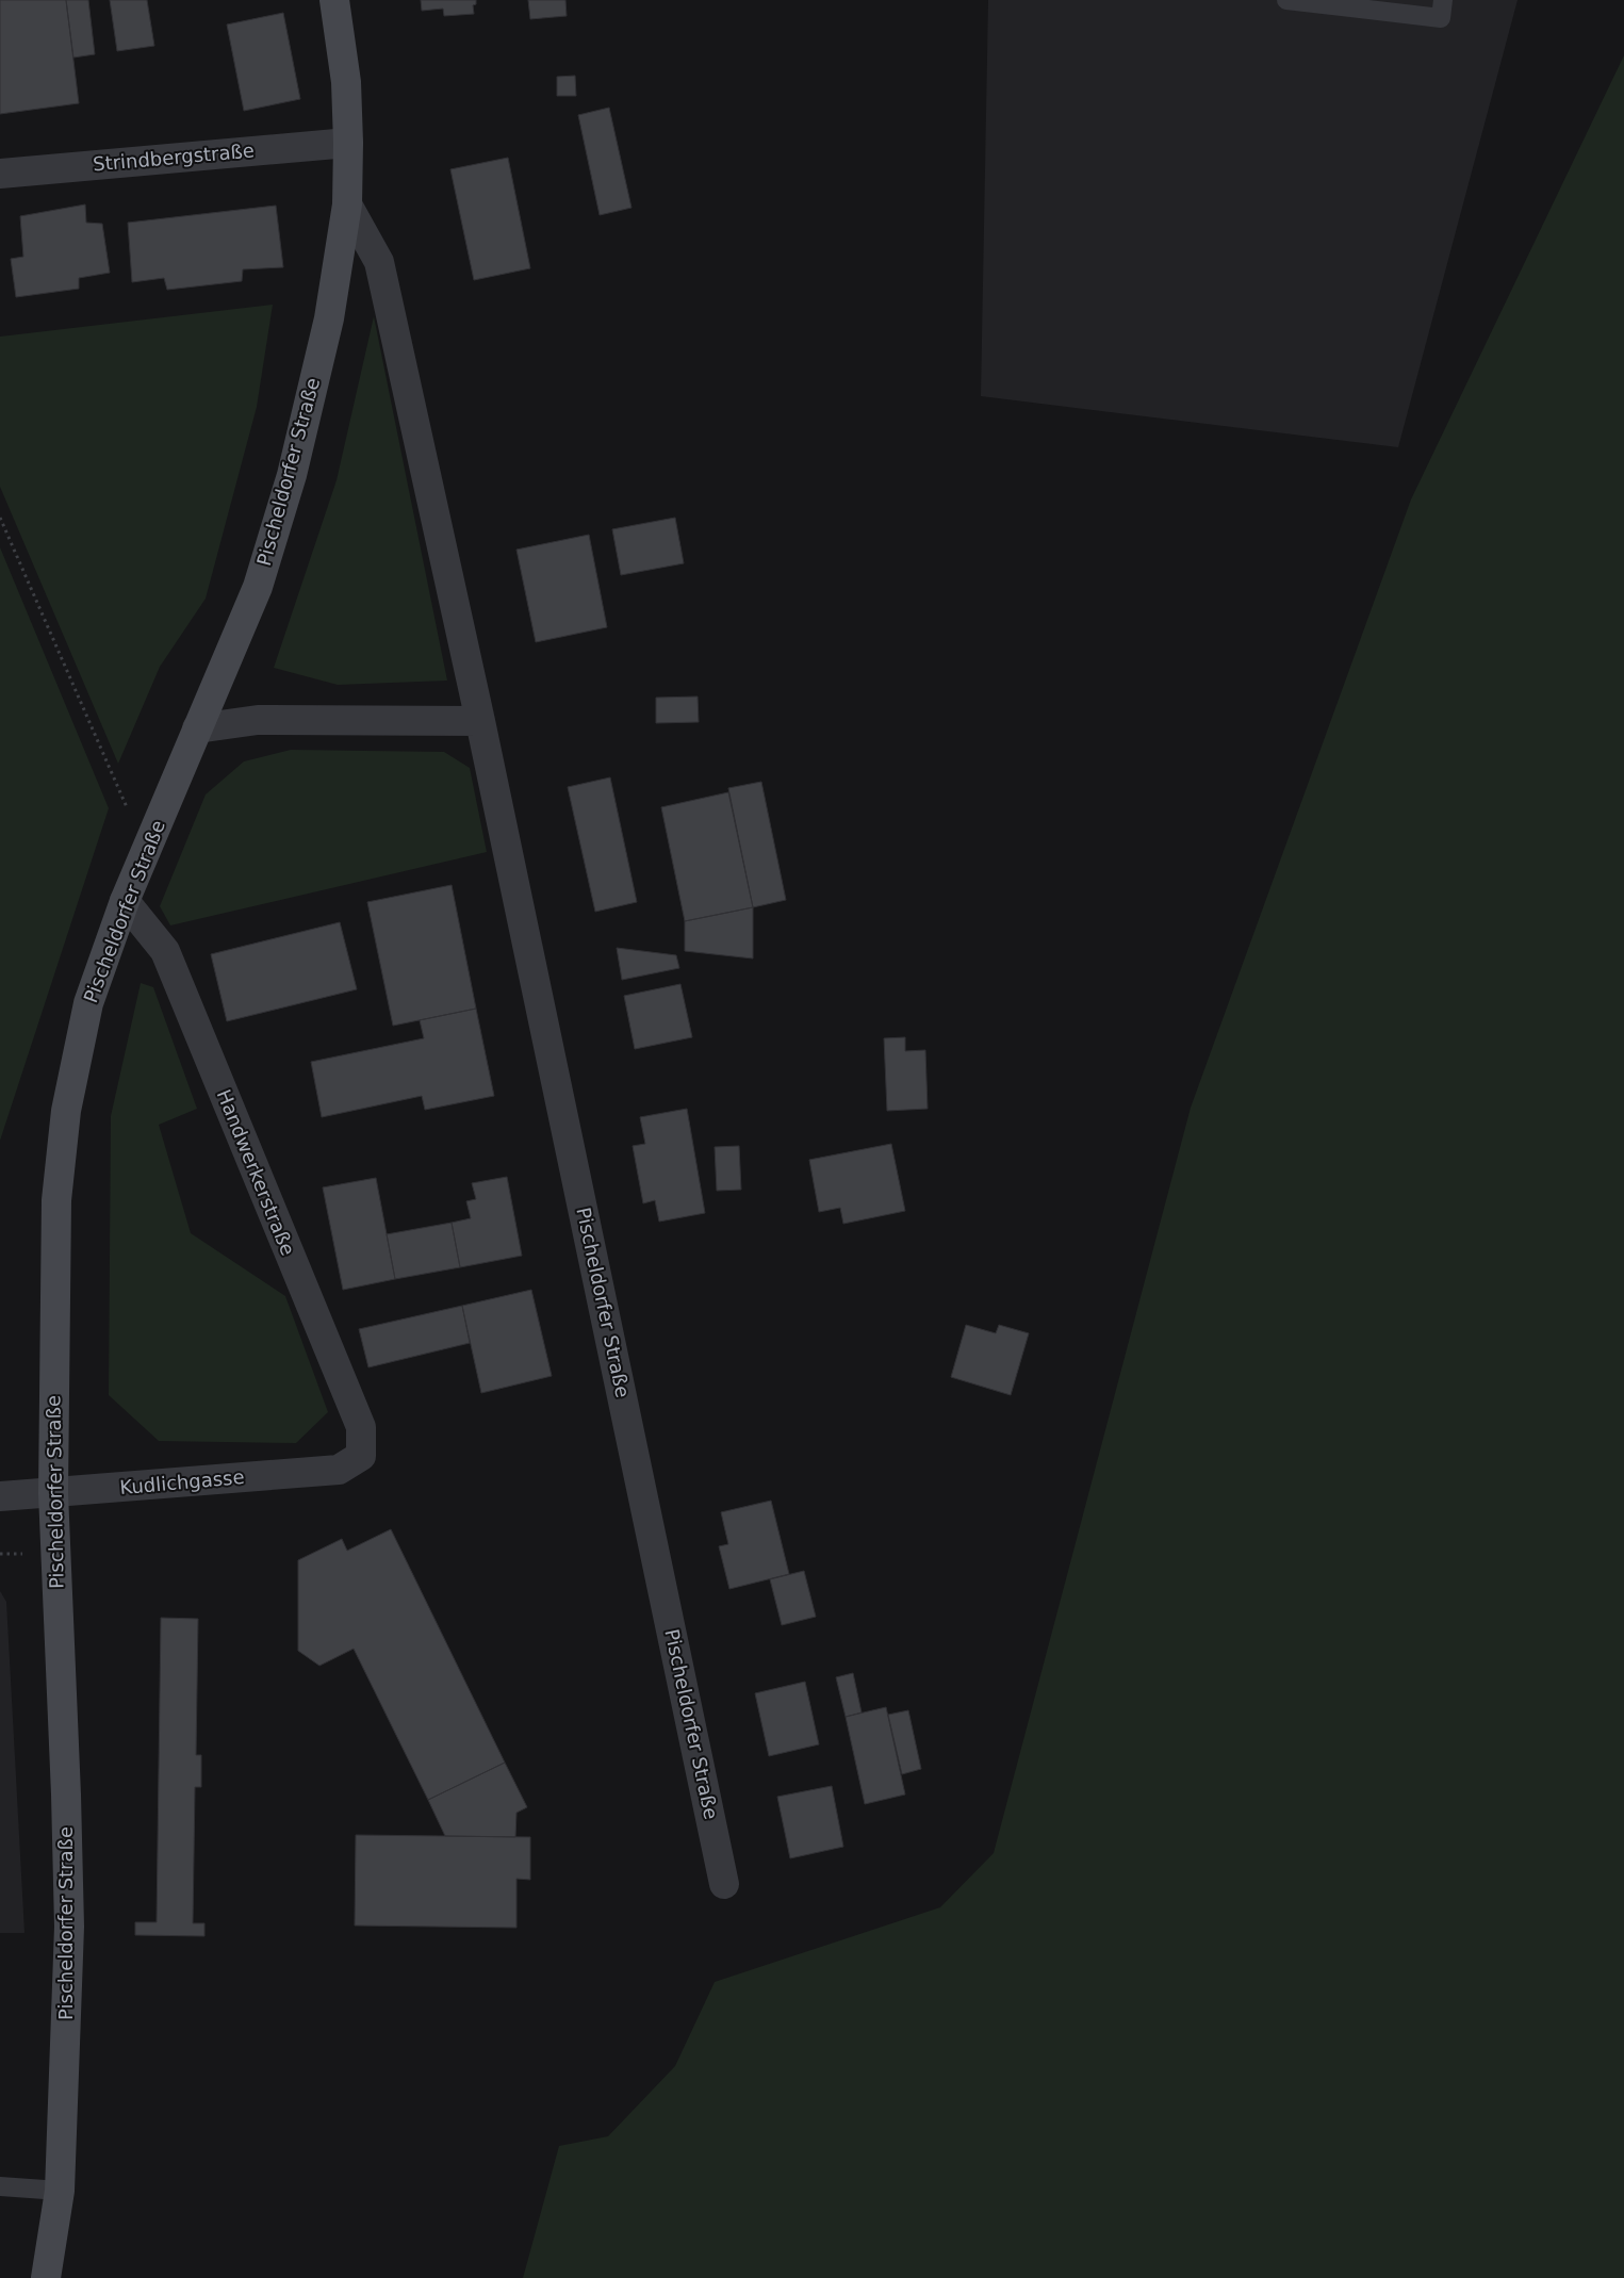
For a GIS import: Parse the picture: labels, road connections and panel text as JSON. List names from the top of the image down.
{
  "streets": {
    "main road": ["Pischeldorfer Straße"],
    "street": ["Strindbergstraße", "Handwerkerstraße", "Kudlichgasse"]
  },
  "crossings": [
    ["Strindbergstraße", "Pischeldorfer Straße"],
    ["Pischeldorfer Straße", "Handwerkerstraße"],
    ["Pischeldorfer Straße", "Kudlichgasse"],
    ["Handwerkerstraße", "Kudlichgasse"]
  ]
}
